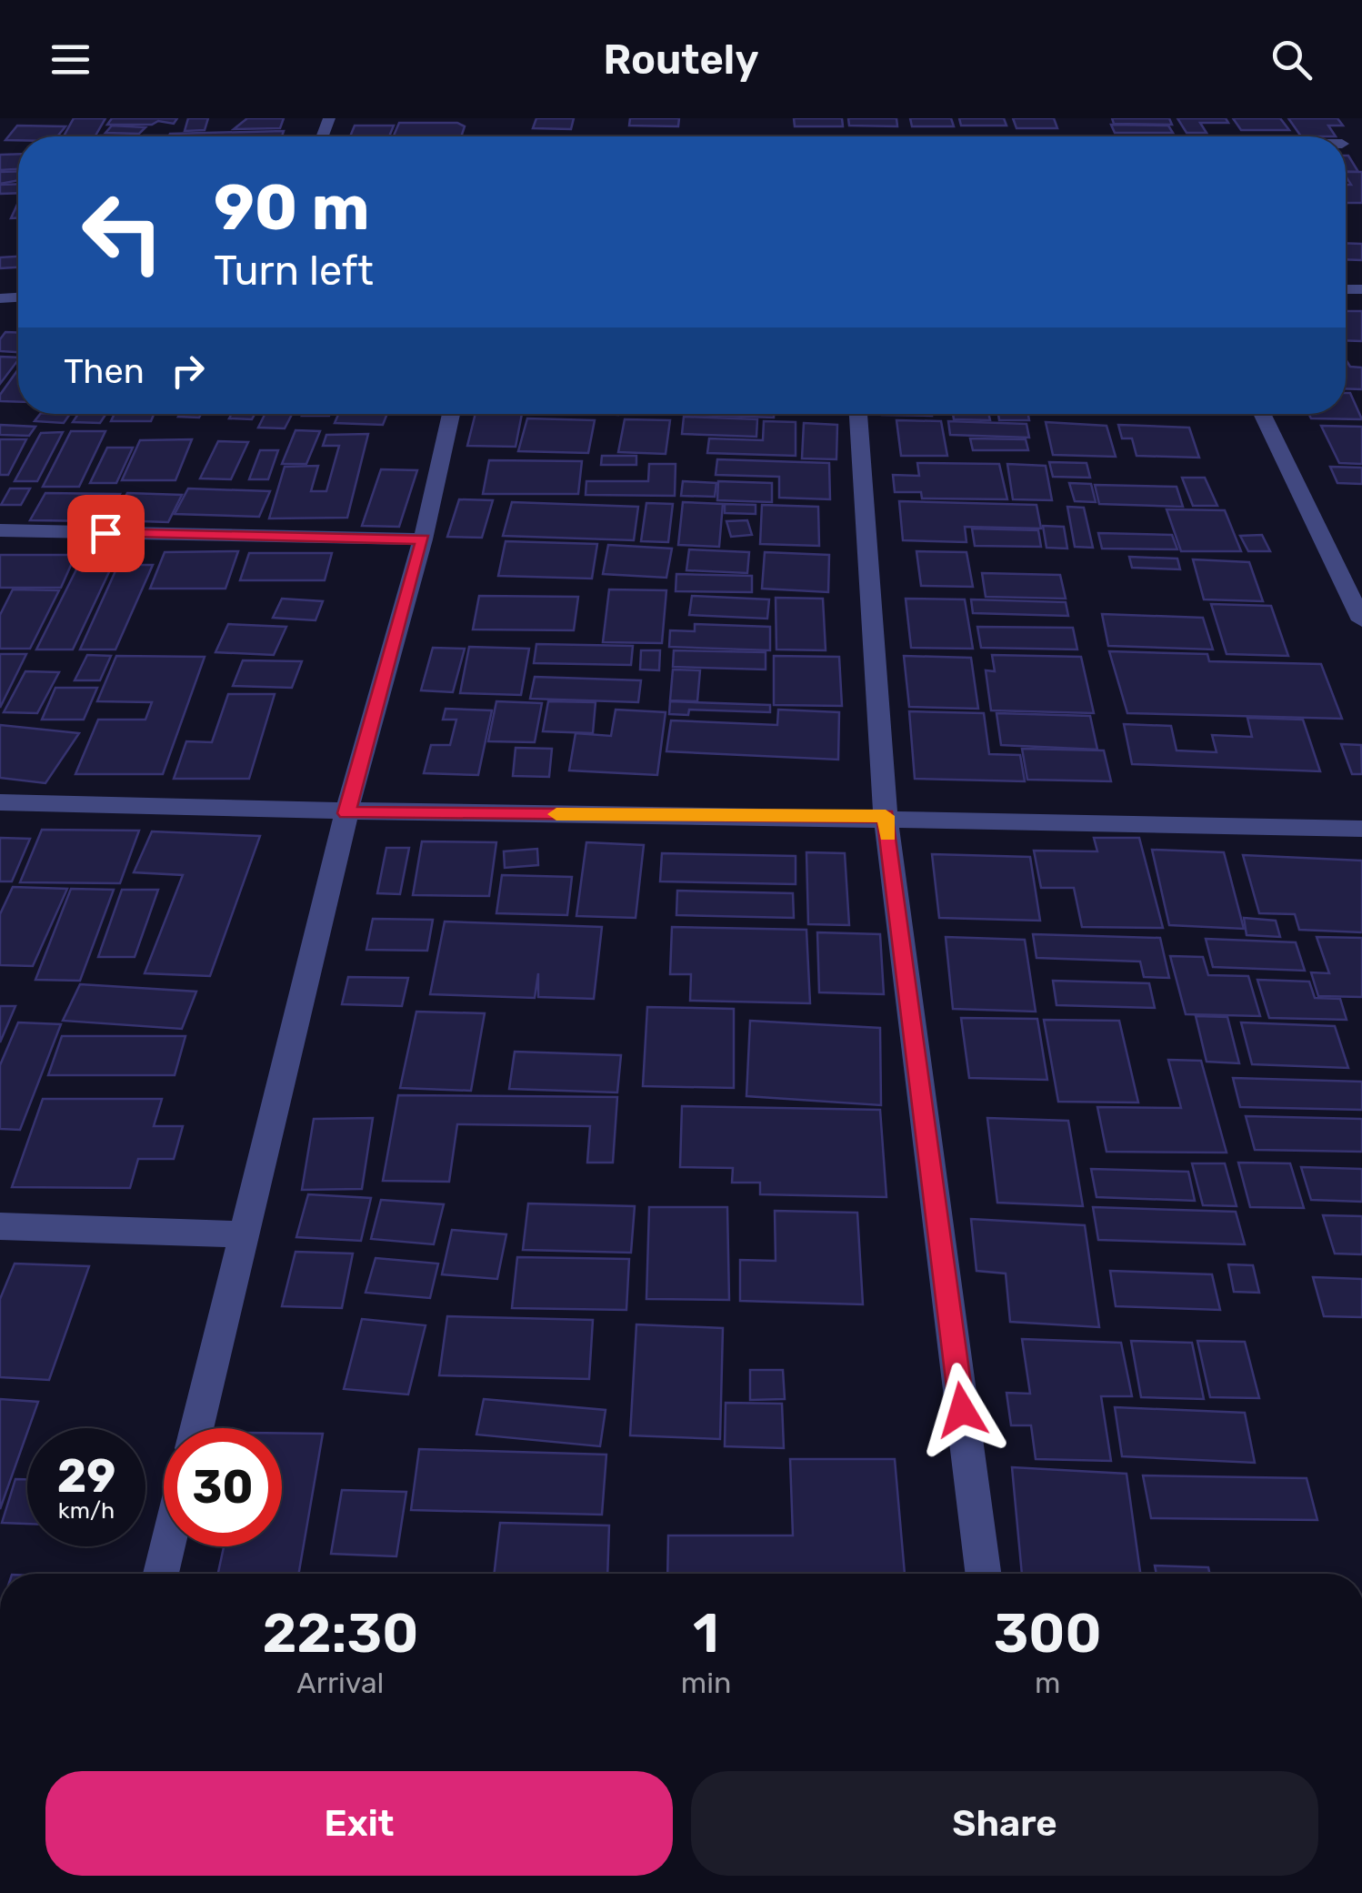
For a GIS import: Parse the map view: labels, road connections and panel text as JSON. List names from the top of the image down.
{
  "page": {
    "header": "Routely",
    "turn": ["90 m", "Turn left"],
    "then": "Then",
    "speed": "29 km/h",
    "limit": "30",
    "eta": [
      "22:30",
      "Arrival",
      "1",
      "min",
      "300",
      "m"
    ],
    "buttons": ["Exit", "Share"]
  }
}
